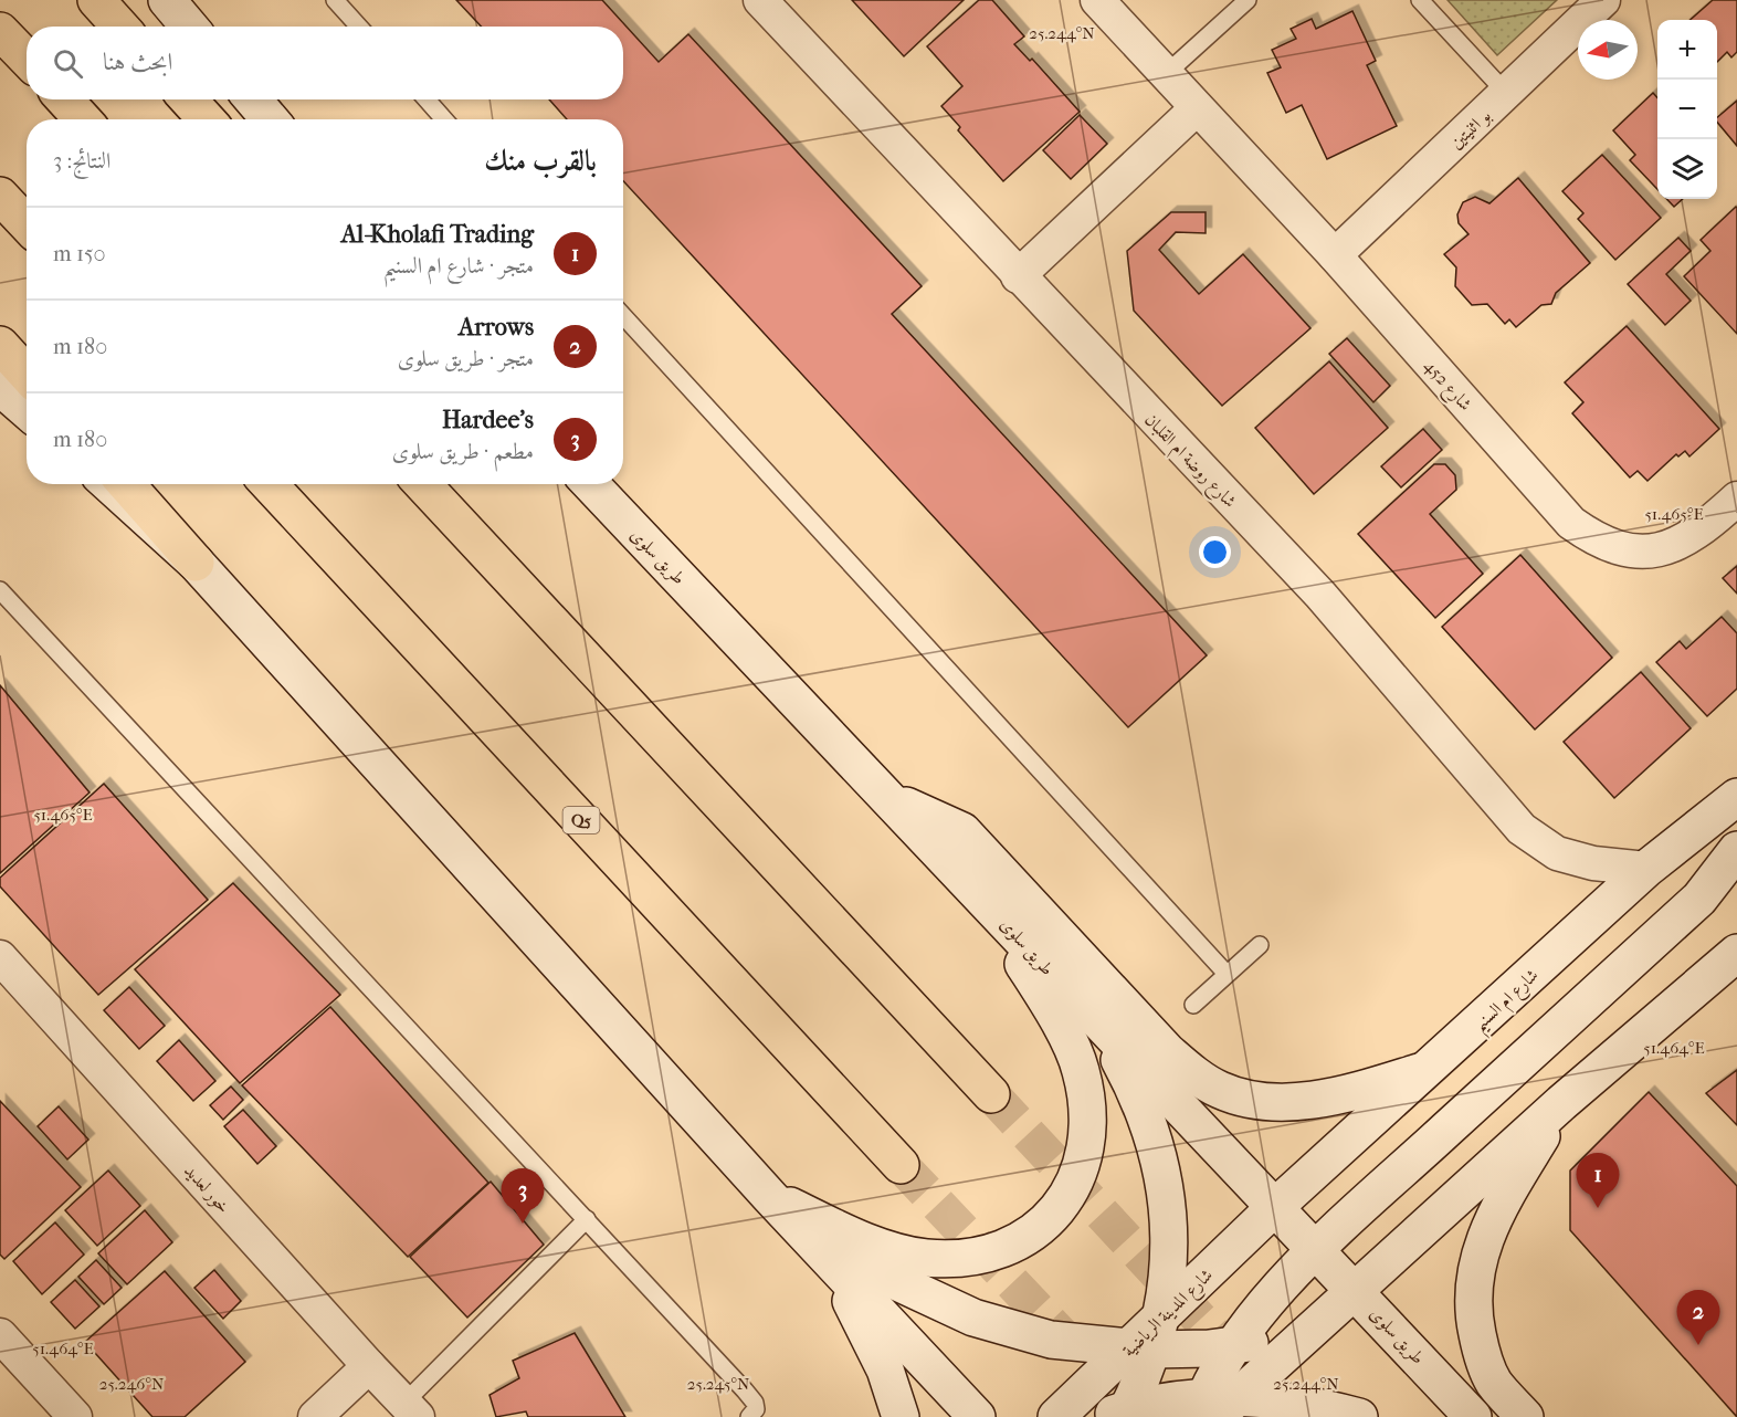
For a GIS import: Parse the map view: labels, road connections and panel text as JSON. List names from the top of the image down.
{
  "streets": {
    "highway": ["Q5"],
    "main road": ["طريق سلوى", "شارع ام السنيم", "شارع المدينة الرياضية"],
    "street": [
      "بو اثنيتين",
      "شارع 452",
      "شارع روضة ام القلبان",
      "خور لعديد"
    ]
  },
  "crossings": [
    ["بو اثنيتين", "شارع 452"],
    ["شارع روضة ام القلبان", "شارع ام السنيم"],
    ["طريق سلوى", "شارع ام السنيم"],
    ["طريق سلوى", "شارع المدينة الرياضية"],
    ["شارع ام السنيم", "شارع المدينة الرياضية"]
  ],
  "north": "left",
  "page": {
    "map_buttons": ["+", "−"],
    "search": "ابحث هنا",
    "heading": ["بالقرب منك", "النتائج: 3"],
    "list": [
      {
        "mark": "1",
        "name": "Al-Kholafi Trading",
        "note": "متجر · شارع ام السنيم",
        "value": "150 m"
      },
      {
        "mark": "2",
        "name": "Arrows",
        "note": "متجر · طريق سلوى",
        "value": "180 m"
      },
      {
        "mark": "3",
        "name": "Hardee's",
        "note": "مطعم · طريق سلوى",
        "value": "180 m"
      }
    ],
    "pins": ["1", "3", "2"]
  },
  "coordinates": [
    "25.244°N",
    "51.465°E",
    "51.464°E",
    "25.246°N",
    "25.245°N"
  ]
}
